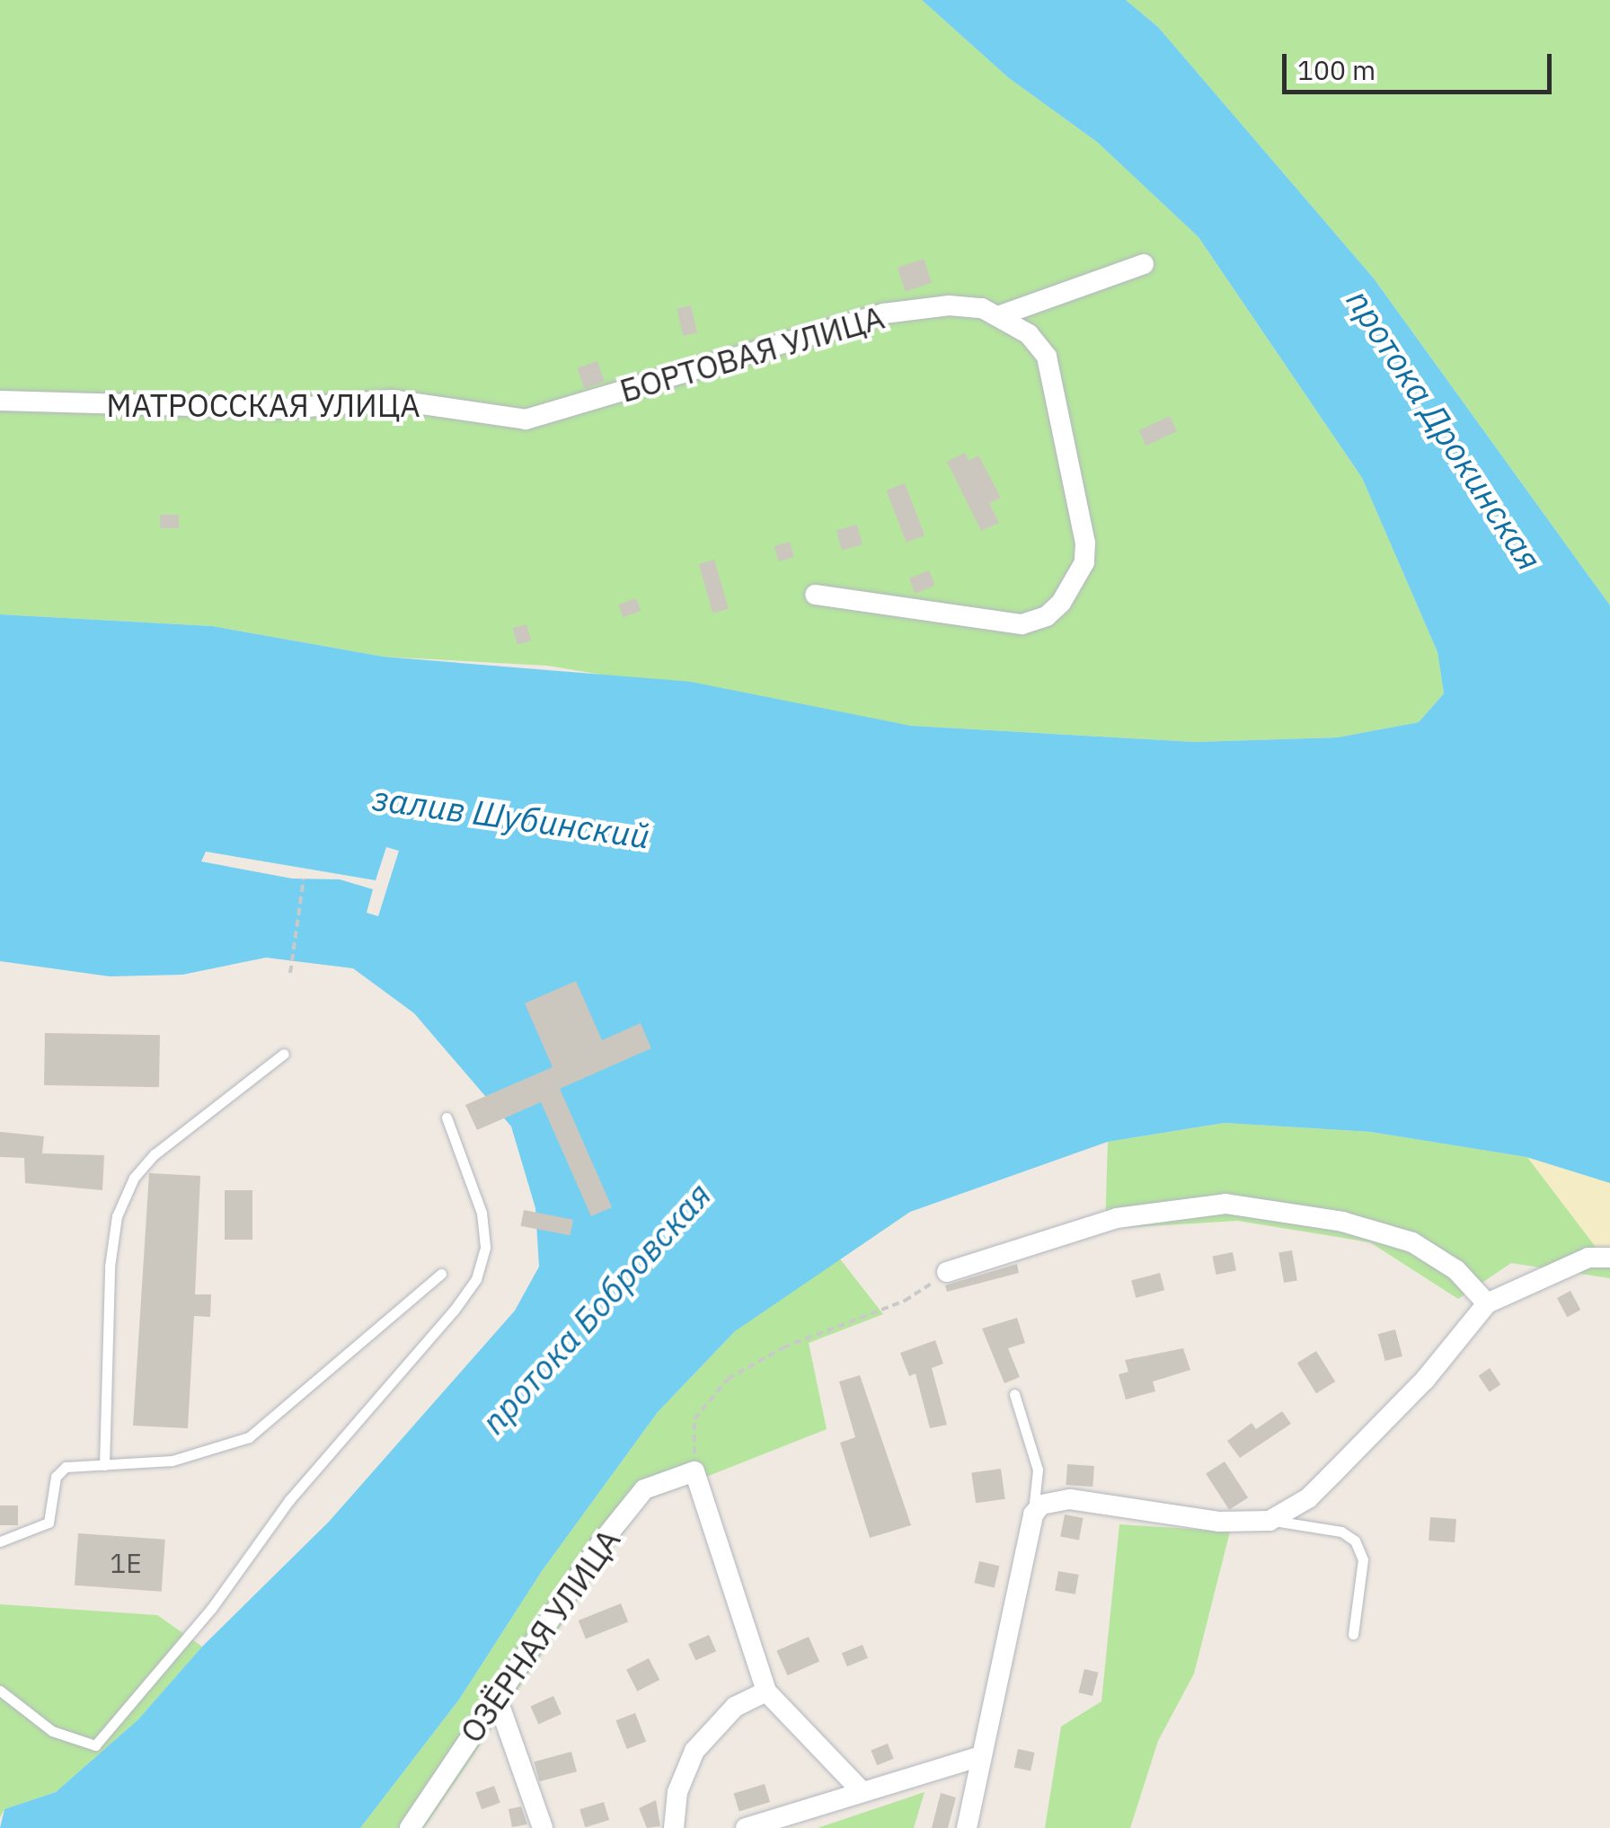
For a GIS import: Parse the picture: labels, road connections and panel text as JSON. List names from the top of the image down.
{
  "streets": {
    "street": ["БОРТОВАЯ УЛИЦА", "МАТРОССКАЯ УЛИЦА", "ОЗЁРНАЯ УЛИЦА"]
  },
  "crossings": [
    ["БОРТОВАЯ УЛИЦА", "МАТРОССКАЯ УЛИЦА"]
  ],
  "water": ["протока Дрокинская", "залив Шубинский", "протока Бобровская"],
  "house_numbers": ["1Е"],
  "scale_bar": "100 m"
}
